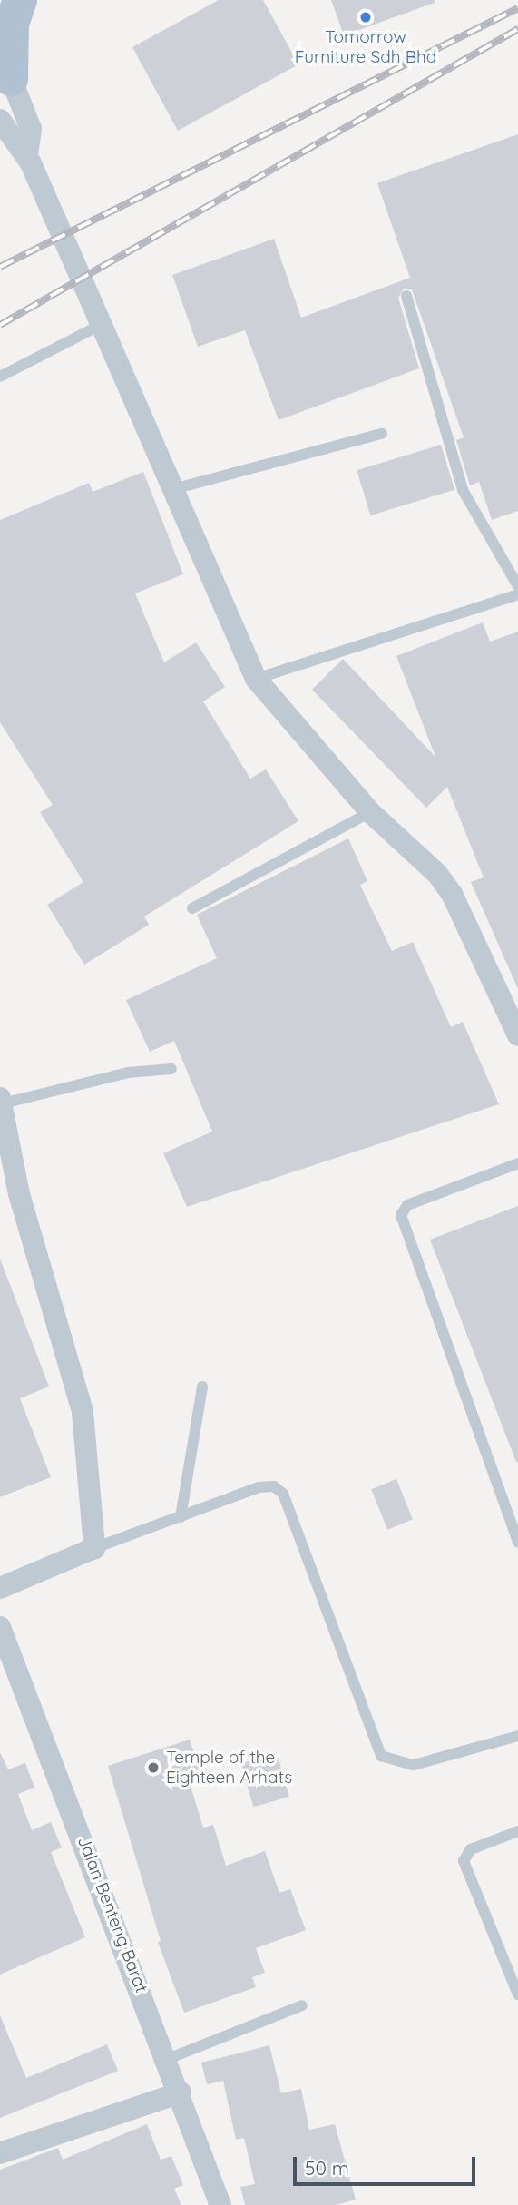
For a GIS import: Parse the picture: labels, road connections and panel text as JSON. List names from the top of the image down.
{
  "streets": {
    "street": ["Jalan Benteng Barat"]
  },
  "places": ["Tomorrow Furniture Sdh Bhd", "Temple of the Eighteen Arhats"],
  "scale_bar": "50 m"
}
